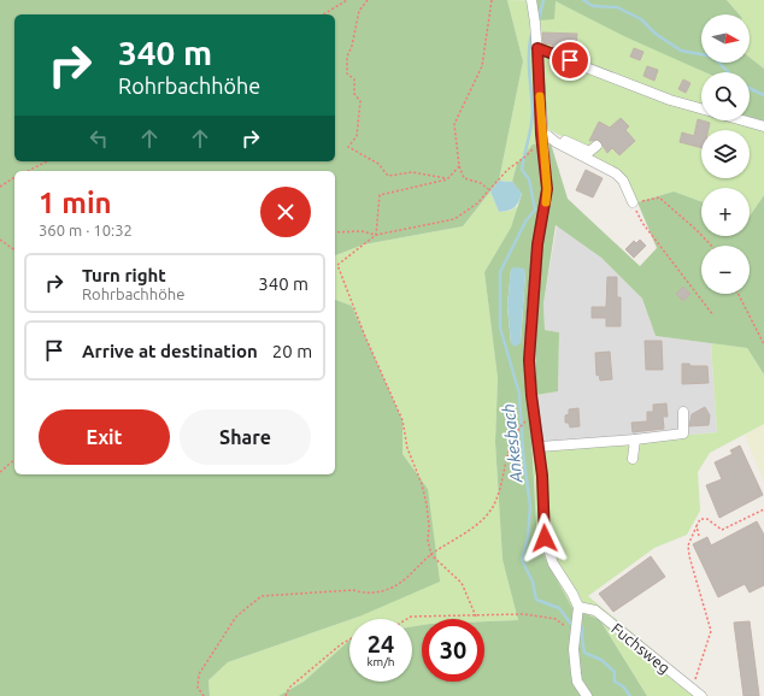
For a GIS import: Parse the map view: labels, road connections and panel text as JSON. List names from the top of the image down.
{
  "streets": {
    "street": ["Fuchsweg"]
  },
  "water": ["Ankesbach"],
  "north": "right",
  "page": {
    "map_buttons": ["+", "−"],
    "turn": ["340 m", "Rohrbachhöhe"],
    "heading": ["1 min", "360 m · 10:32"],
    "list": [
      {
        "name": "Turn right",
        "note": "Rohrbachhöhe",
        "value": "340 m"
      },
      {
        "name": "Arrive at destination",
        "value": "20 m"
      }
    ],
    "buttons": ["Exit", "Share"],
    "speed": "24 km/h",
    "limit": "30"
  }
}
